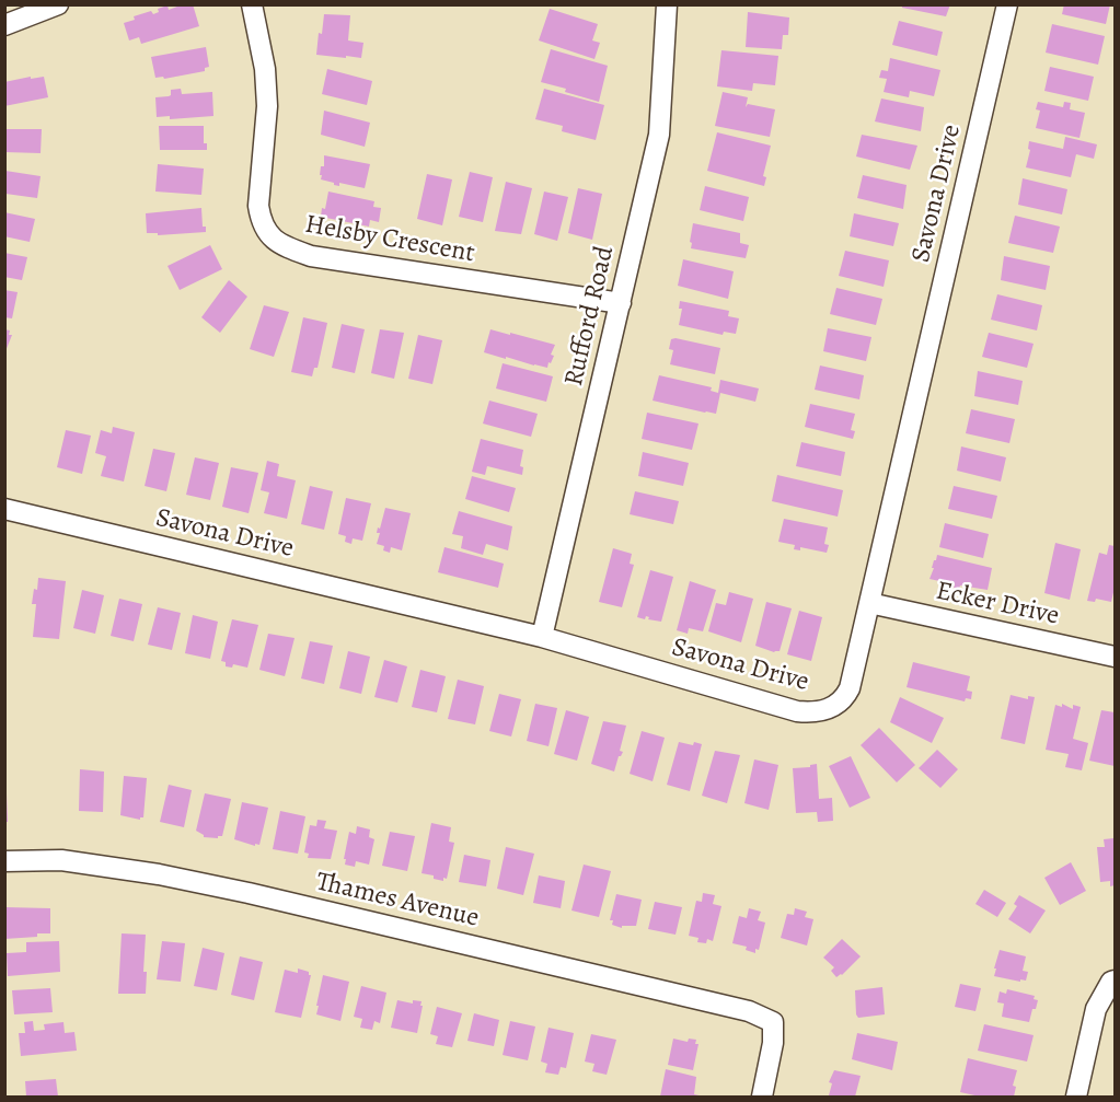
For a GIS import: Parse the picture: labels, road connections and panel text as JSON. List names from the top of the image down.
{
  "streets": {
    "street": [
      "Savona Drive",
      "Helsby Crescent",
      "Rufford Road",
      "Ecker Drive",
      "Thames Avenue"
    ]
  },
  "crossings": [
    ["Savona Drive", "Rufford Road"],
    ["Savona Drive", "Ecker Drive"],
    ["Helsby Crescent", "Rufford Road"]
  ]
}
